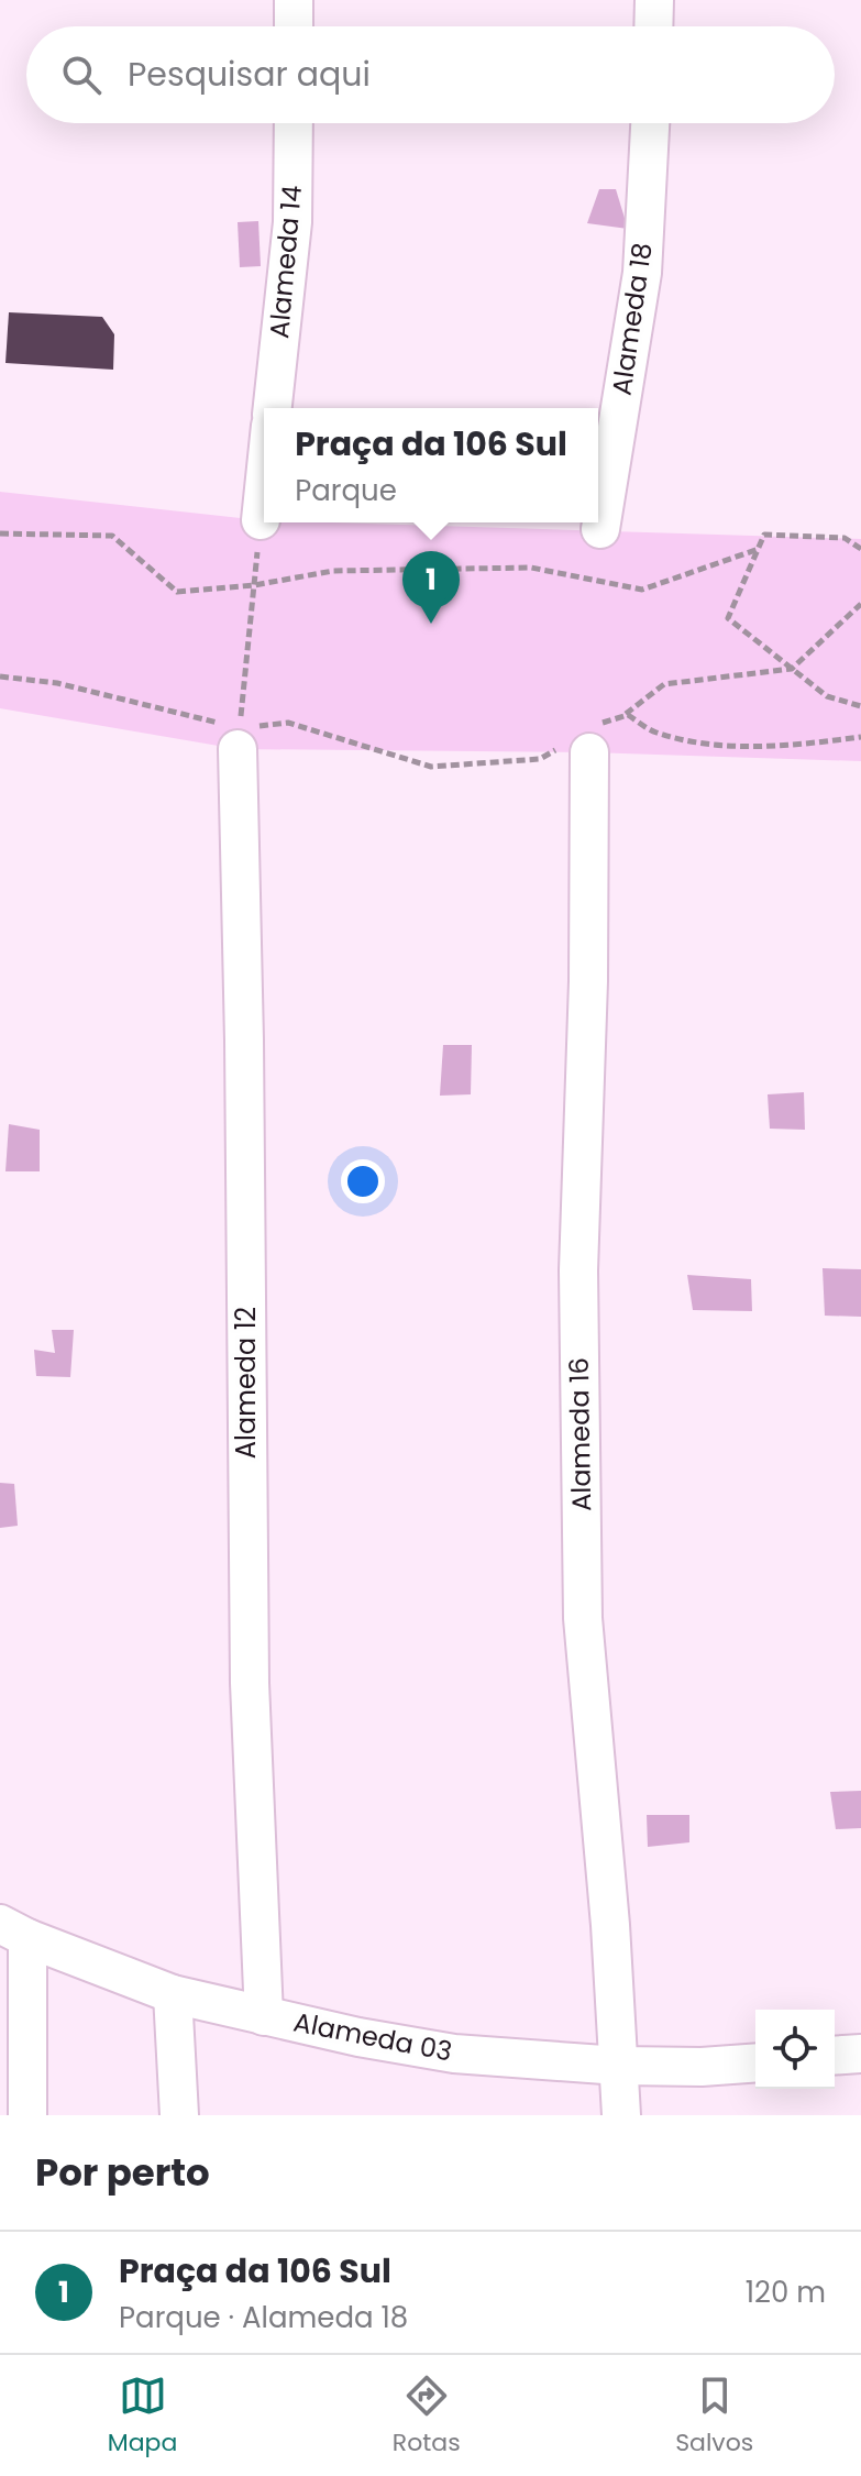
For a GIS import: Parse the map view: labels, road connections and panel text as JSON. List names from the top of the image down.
{
  "streets": {
    "street": [
      "Alameda 14",
      "Alameda 18",
      "Alameda 12",
      "Alameda 16",
      "Alameda 03"
    ]
  },
  "crossings": [
    ["Alameda 12", "Alameda 03"],
    ["Alameda 16", "Alameda 03"]
  ],
  "page": {
    "search": "Pesquisar aqui",
    "popup": ["Praça da 106 Sul", "Parque"],
    "pins": "1",
    "heading": "Por perto",
    "list": [
      {
        "mark": "1",
        "name": "Praça da 106 Sul",
        "note": "Parque · Alameda 18",
        "value": "120 m"
      }
    ],
    "nav": ["Mapa", "Rotas", "Salvos"]
  }
}
